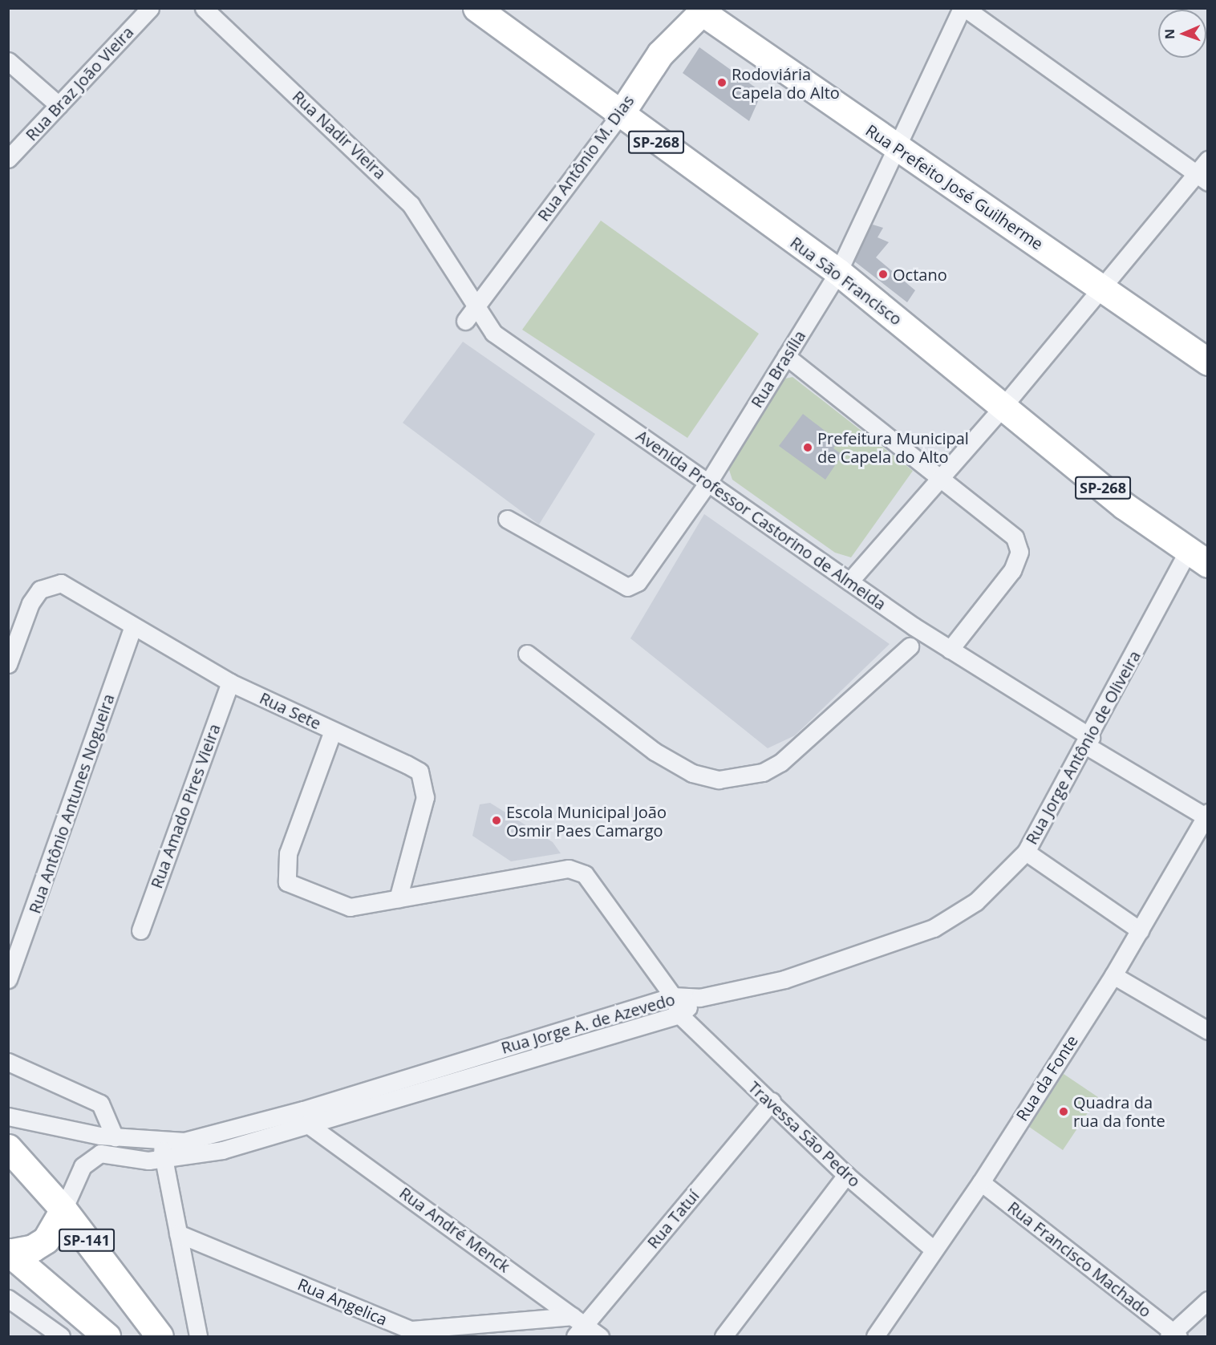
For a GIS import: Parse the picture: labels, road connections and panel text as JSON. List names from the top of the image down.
{
  "streets": {
    "main road": [
      "SP-268",
      "Rua Antônio M. Dias",
      "Rua Prefeito José Guilherme",
      "Rua São Francisco",
      "SP-141"
    ],
    "street": [
      "Rua Braz João Vieira",
      "Rua Nadir Vieira",
      "Rua Brasília",
      "Avenida Professor Castorino de Almeida",
      "Rua Sete",
      "Rua Jorge Antônio de Oliveira",
      "Rua Antônio Antunes Nogueira",
      "Rua Amado Pires Vieira",
      "Rua Jorge A. de Azevedo",
      "Rua da Fonte",
      "Travessa São Pedro",
      "Rua Tatuí",
      "Rua André Menck",
      "Rua Francisco Machado",
      "Rua Angelica"
    ]
  },
  "crossings": [
    ["Rua Nadir Vieira", "Avenida Professor Castorino de Almeida"],
    ["Rua Antônio M. Dias", "Rua Prefeito José Guilherme"],
    ["Rua Antônio M. Dias", "Rua São Francisco"],
    ["Rua Antônio M. Dias", "Avenida Professor Castorino de Almeida"],
    ["Rua Prefeito José Guilherme", "Rua Brasília"],
    ["Rua São Francisco", "Rua Brasília"],
    ["Rua São Francisco", "Rua Jorge Antônio de Oliveira"],
    ["Rua Brasília", "Avenida Professor Castorino de Almeida"],
    ["Avenida Professor Castorino de Almeida", "Rua Jorge Antônio de Oliveira"],
    ["Avenida Professor Castorino de Almeida", "Rua da Fonte"],
    ["Rua Sete", "Rua Antônio Antunes Nogueira"],
    ["Rua Sete", "Rua Amado Pires Vieira"],
    ["Rua Jorge Antônio de Oliveira", "Rua Jorge A. de Azevedo"],
    ["Rua Jorge A. de Azevedo", "Travessa São Pedro"],
    ["Rua Jorge A. de Azevedo", "Rua André Menck"],
    ["Rua da Fonte", "Travessa São Pedro"],
    ["Rua da Fonte", "Rua Francisco Machado"],
    ["Travessa São Pedro", "Rua Tatuí"],
    ["Rua Tatuí", "Rua André Menck"],
    ["Rua Tatuí", "Rua Angelica"],
    ["Rua André Menck", "Rua Angelica"]
  ],
  "places": [
    "Rodoviária Capela do Alto",
    "Octano",
    "Prefeitura Municipal de Capela do Alto",
    "Escola Municipal João Osmir Paes Camargo",
    "Quadra da rua da fonte"
  ],
  "north": "left"
}
